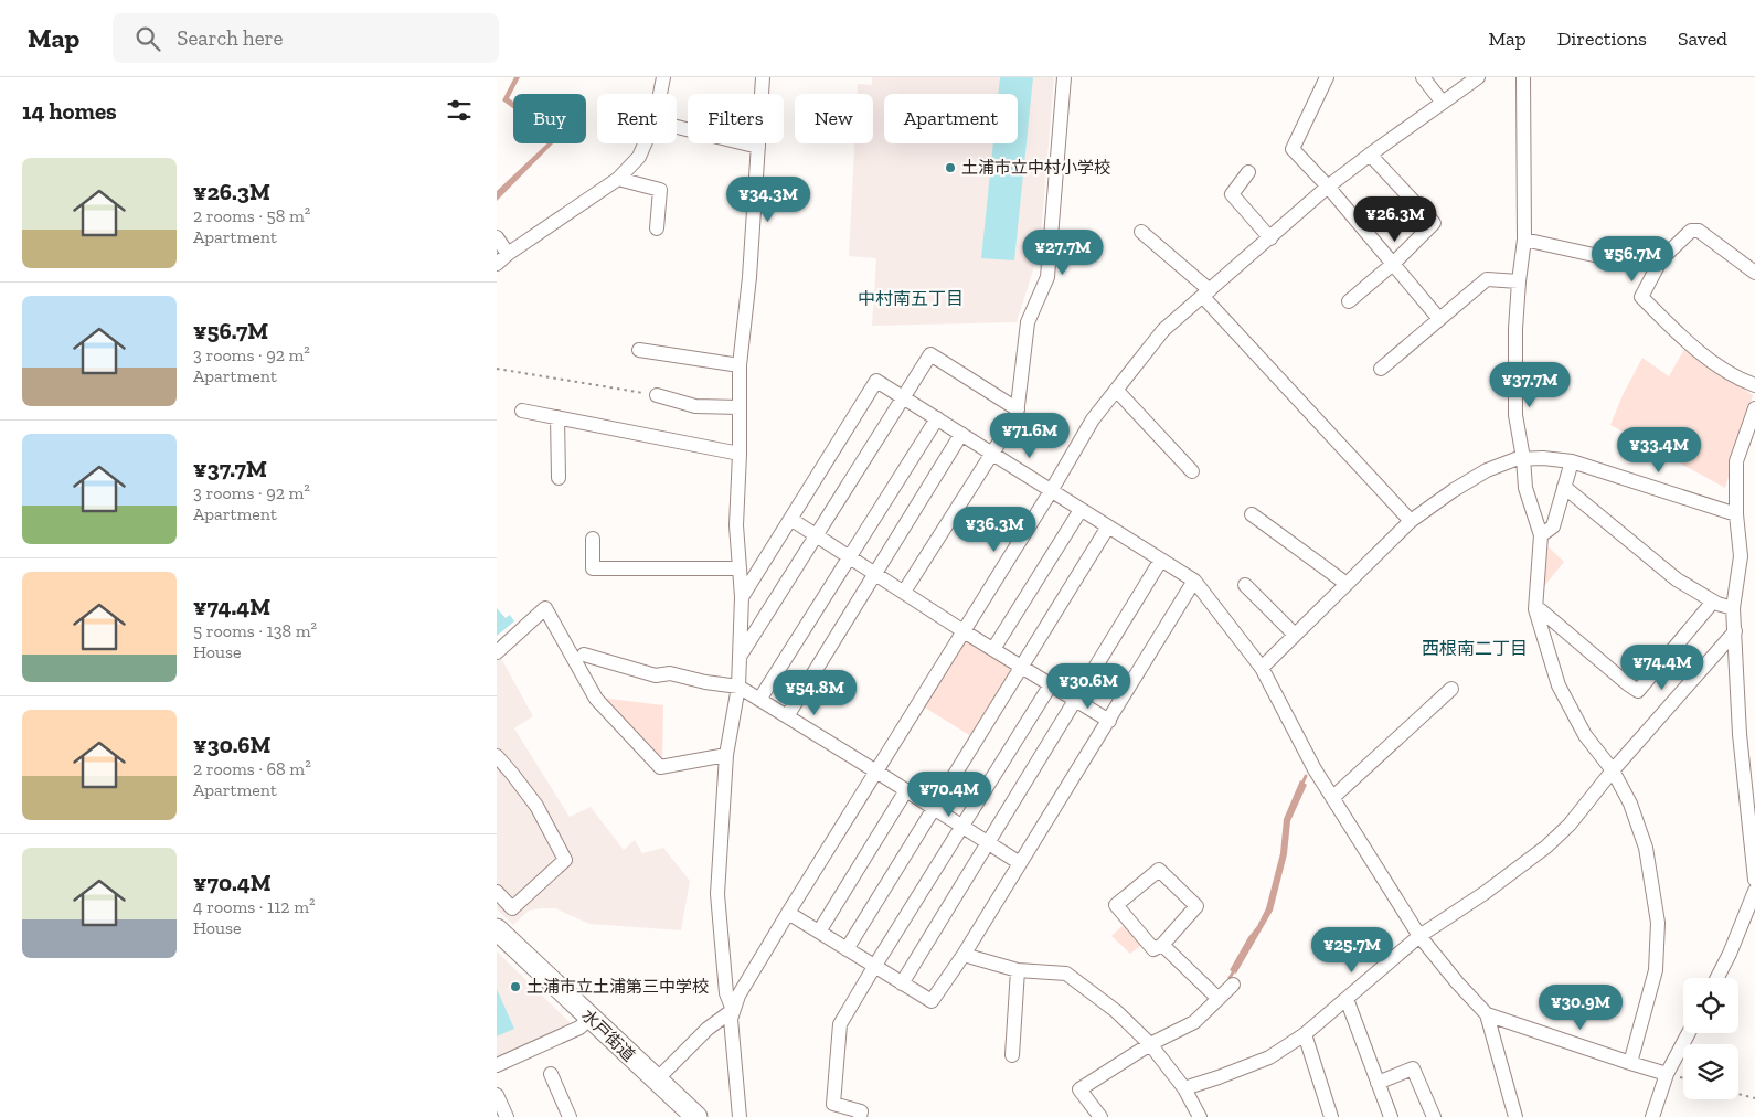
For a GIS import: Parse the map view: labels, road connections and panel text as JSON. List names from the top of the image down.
{
  "streets": {
    "highway": ["水戸街道"]
  },
  "districts": ["中村南五丁目", "西根南二丁目"],
  "places": ["土浦市立中村小学校", "土浦市立土浦第三中学校"],
  "page": {
    "header": "Map",
    "search": "Search here",
    "nav": ["Map", "Directions", "Saved"],
    "heading": "14 homes",
    "chip": [
      "Buy",
      "Rent",
      "Filters",
      "New",
      "Apartment"
    ],
    "list": [
      {
        "name": "¥26.3M",
        "note": "2 rooms · 58 m² · Apartment"
      },
      {
        "name": "¥56.7M",
        "note": "3 rooms · 92 m² · Apartment"
      },
      {
        "name": "¥37.7M",
        "note": "3 rooms · 92 m² · Apartment"
      },
      {
        "name": "¥74.4M",
        "note": "5 rooms · 138 m² · House"
      },
      {
        "name": "¥30.6M",
        "note": "2 rooms · 68 m² · Apartment"
      },
      {
        "name": "¥70.4M",
        "note": "4 rooms · 112 m² · House"
      }
    ],
    "price": [
      "¥34.3M",
      "¥26.3M",
      "¥27.7M",
      "¥56.7M",
      "¥37.7M",
      "¥71.6M",
      "¥33.4M",
      "¥36.3M",
      "¥74.4M",
      "¥30.6M",
      "¥54.8M",
      "¥70.4M",
      "¥25.7M",
      "¥30.9M"
    ]
  }
}
